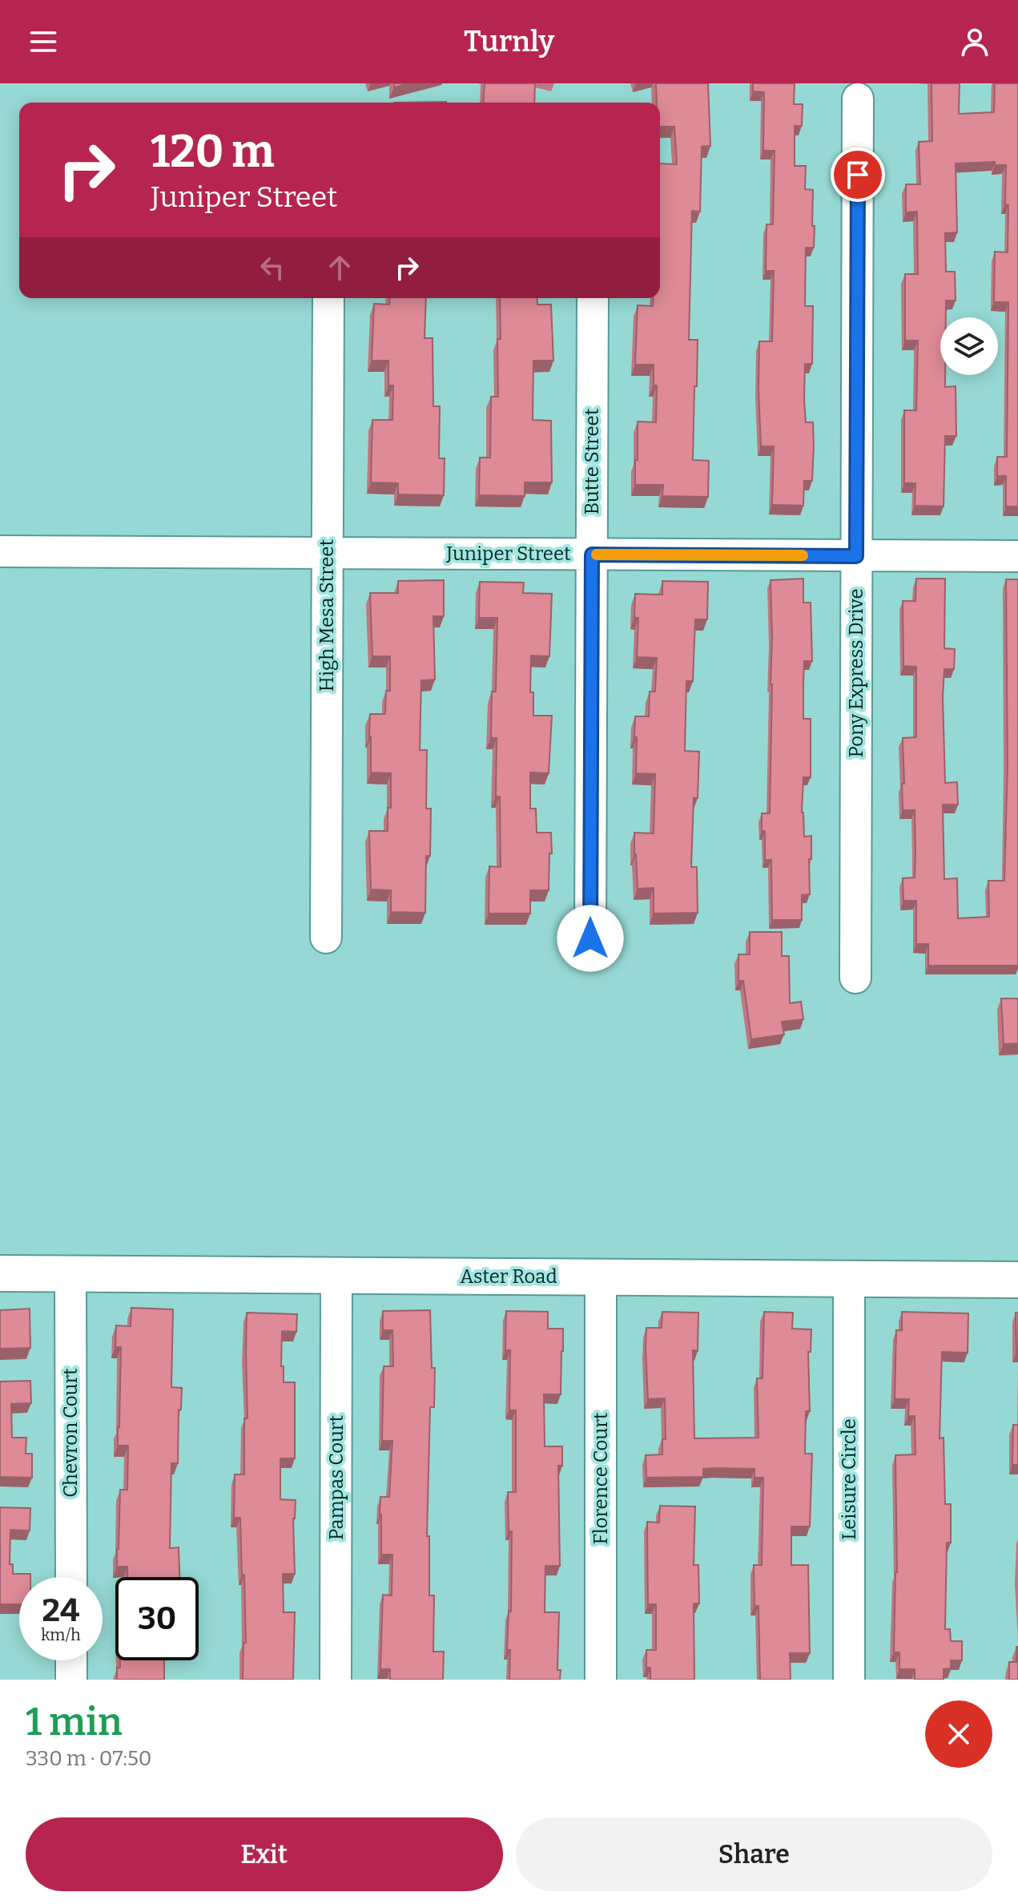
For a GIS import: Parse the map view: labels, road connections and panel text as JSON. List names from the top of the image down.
{
  "streets": {
    "main road": ["Aster Road"],
    "street": [
      "Butte Street",
      "Juniper Street",
      "High Mesa Street",
      "Pony Express Drive",
      "Chevron Court",
      "Pampas Court",
      "Florence Court",
      "Leisure Circle"
    ]
  },
  "crossings": [
    ["Butte Street", "Juniper Street"],
    ["Juniper Street", "High Mesa Street"],
    ["Juniper Street", "Pony Express Drive"],
    ["Aster Road", "Chevron Court"],
    ["Aster Road", "Pampas Court"],
    ["Aster Road", "Florence Court"],
    ["Aster Road", "Leisure Circle"]
  ],
  "page": {
    "header": "Turnly",
    "turn": ["120 m", "Juniper Street"],
    "speed": "24 km/h",
    "limit": "30",
    "heading": ["1 min", "330 m · 07:50"],
    "buttons": ["Exit", "Share"]
  }
}
